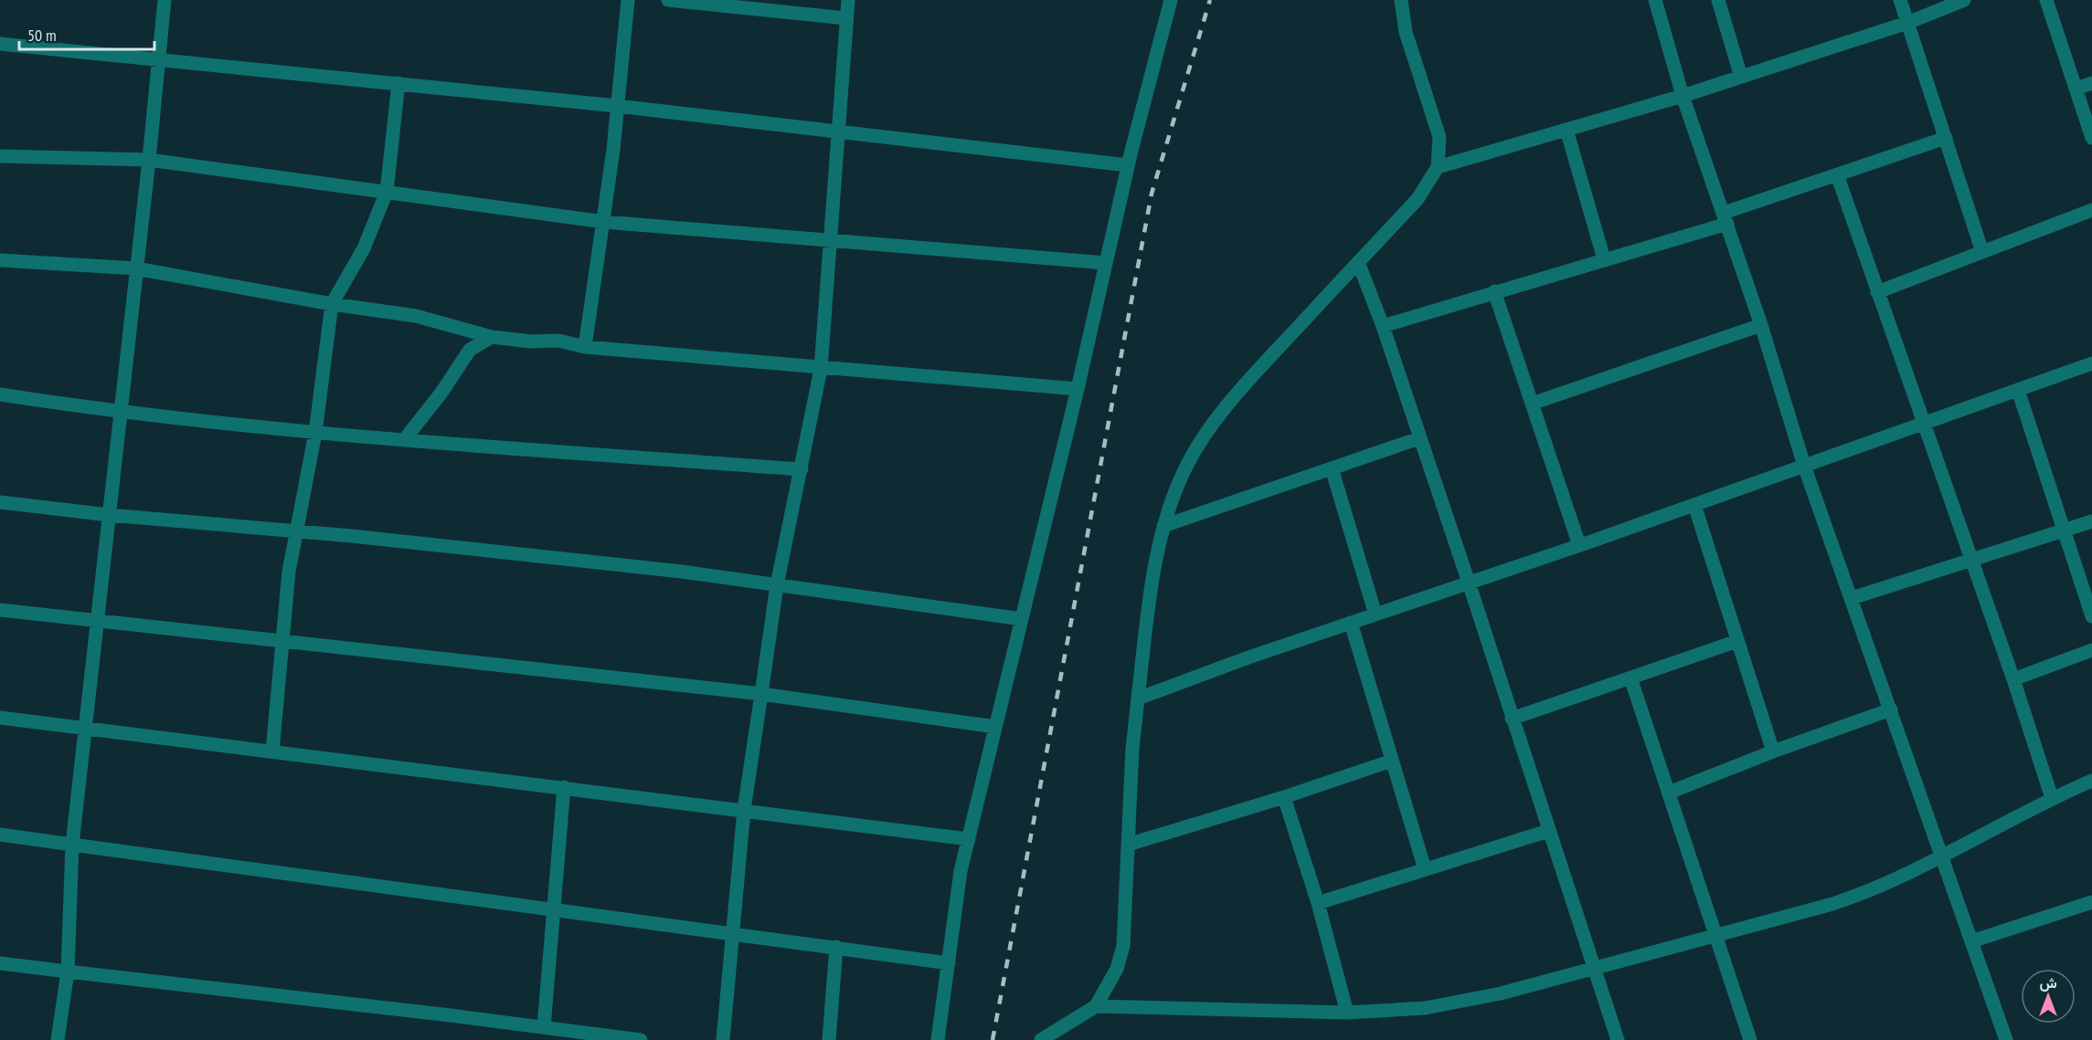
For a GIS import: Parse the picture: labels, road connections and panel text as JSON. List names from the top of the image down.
{
  "scale_bar": "50 m",
  "north": "top"
}
